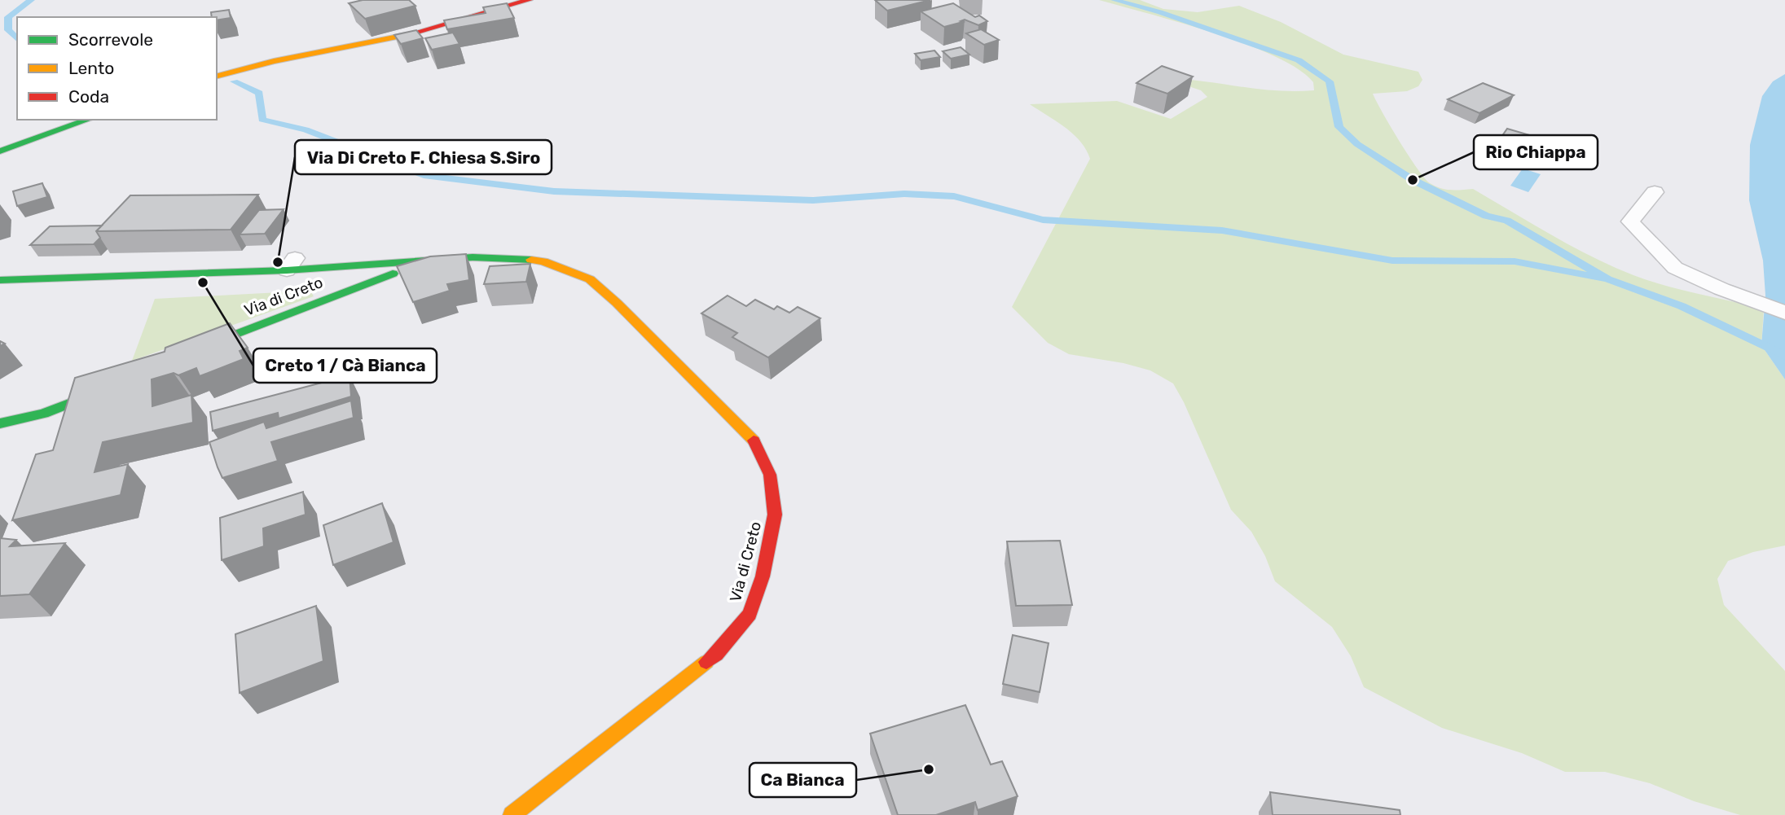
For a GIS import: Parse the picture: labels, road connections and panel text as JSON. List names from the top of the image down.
{
  "streets": {
    "main road": ["Via di Creto"]
  },
  "places": [
    "Rio Chiappa",
    "Via Di Creto F. Chiesa S.Siro",
    "Creto 1 / Cà Bianca",
    "Ca Bianca"
  ],
  "legend": ["Scorrevole", "Lento", "Coda"]
}
